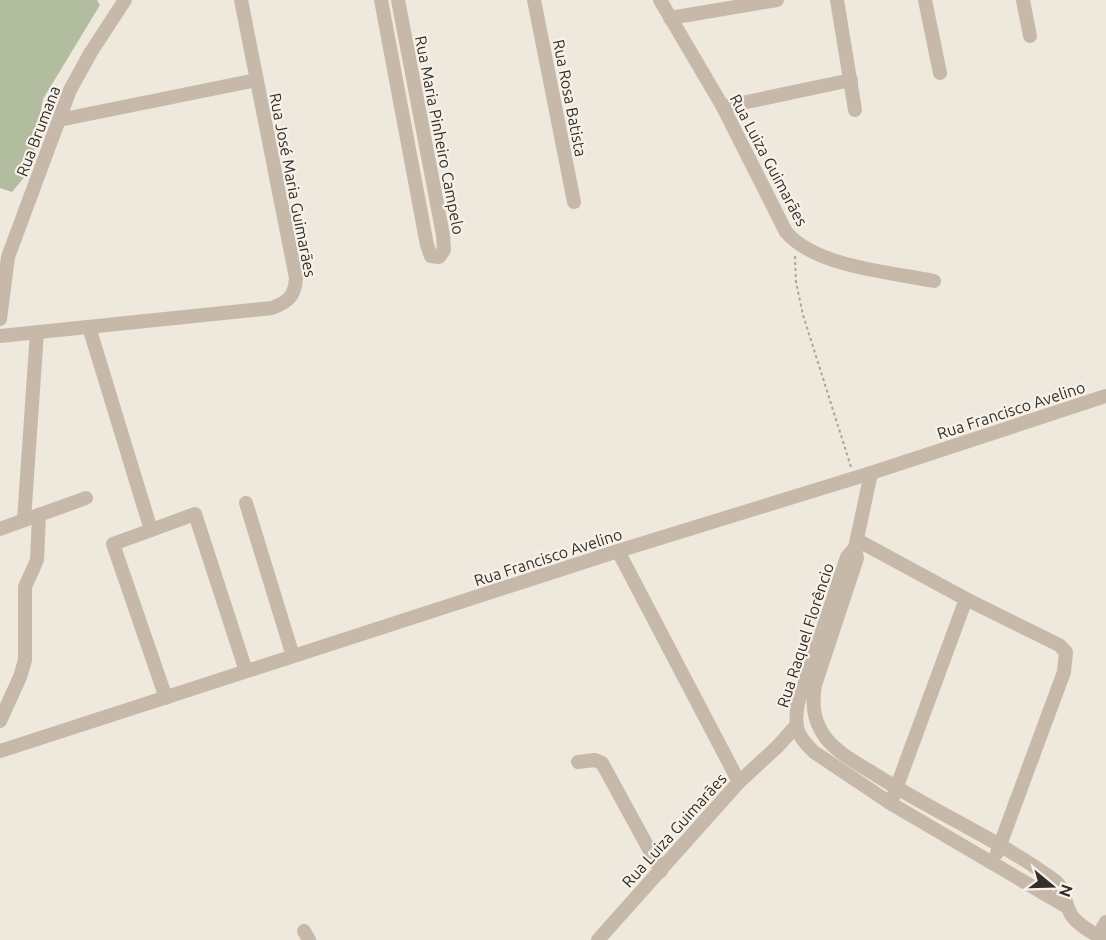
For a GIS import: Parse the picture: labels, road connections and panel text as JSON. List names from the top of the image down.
{
  "streets": {
    "street": [
      "Rua Rosa Batista",
      "Rua Brumana",
      "Rua Maria Pinheiro Campelo",
      "Rua Luiza Guimarães",
      "Rua José Maria Guimarães",
      "Rua Francisco Avelino",
      "Rua Raquel Florêncio"
    ]
  },
  "crossings": [
    ["Rua Luiza Guimarães", "Rua Raquel Florêncio"]
  ],
  "north": "right"
}
